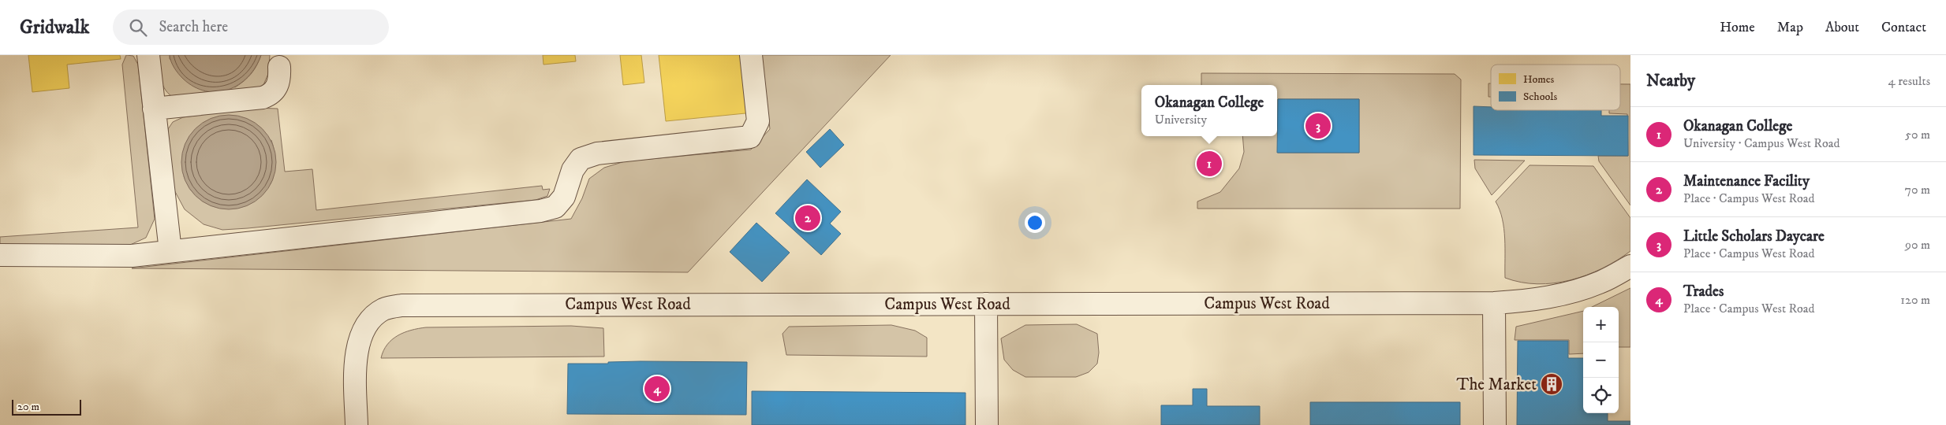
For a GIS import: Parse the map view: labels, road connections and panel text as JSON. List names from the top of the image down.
{
  "streets": {
    "street": ["Campus West Road"]
  },
  "places": {
    "building": ["The Market"]
  },
  "legend": ["Homes", "Schools"],
  "scale_bar": "20 m",
  "page": {
    "header": "Gridwalk",
    "search": "Search here",
    "nav": [
      "Home",
      "Map",
      "About",
      "Contact"
    ],
    "heading": ["Nearby", "4 results"],
    "popup": ["Okanagan College", "University"],
    "list": [
      {
        "mark": "1",
        "name": "Okanagan College",
        "note": "University · Campus West Road",
        "value": "50 m"
      },
      {
        "mark": "2",
        "name": "Maintenance Facility",
        "note": "Place · Campus West Road",
        "value": "70 m"
      },
      {
        "mark": "3",
        "name": "Little Scholars Daycare",
        "note": "Place · Campus West Road",
        "value": "90 m"
      },
      {
        "mark": "4",
        "name": "Trades",
        "note": "Place · Campus West Road",
        "value": "120 m"
      }
    ],
    "pins": [
      "3",
      "1",
      "2",
      "4"
    ],
    "map_buttons": ["+", "−"],
    "scale": "20 m"
  }
}
